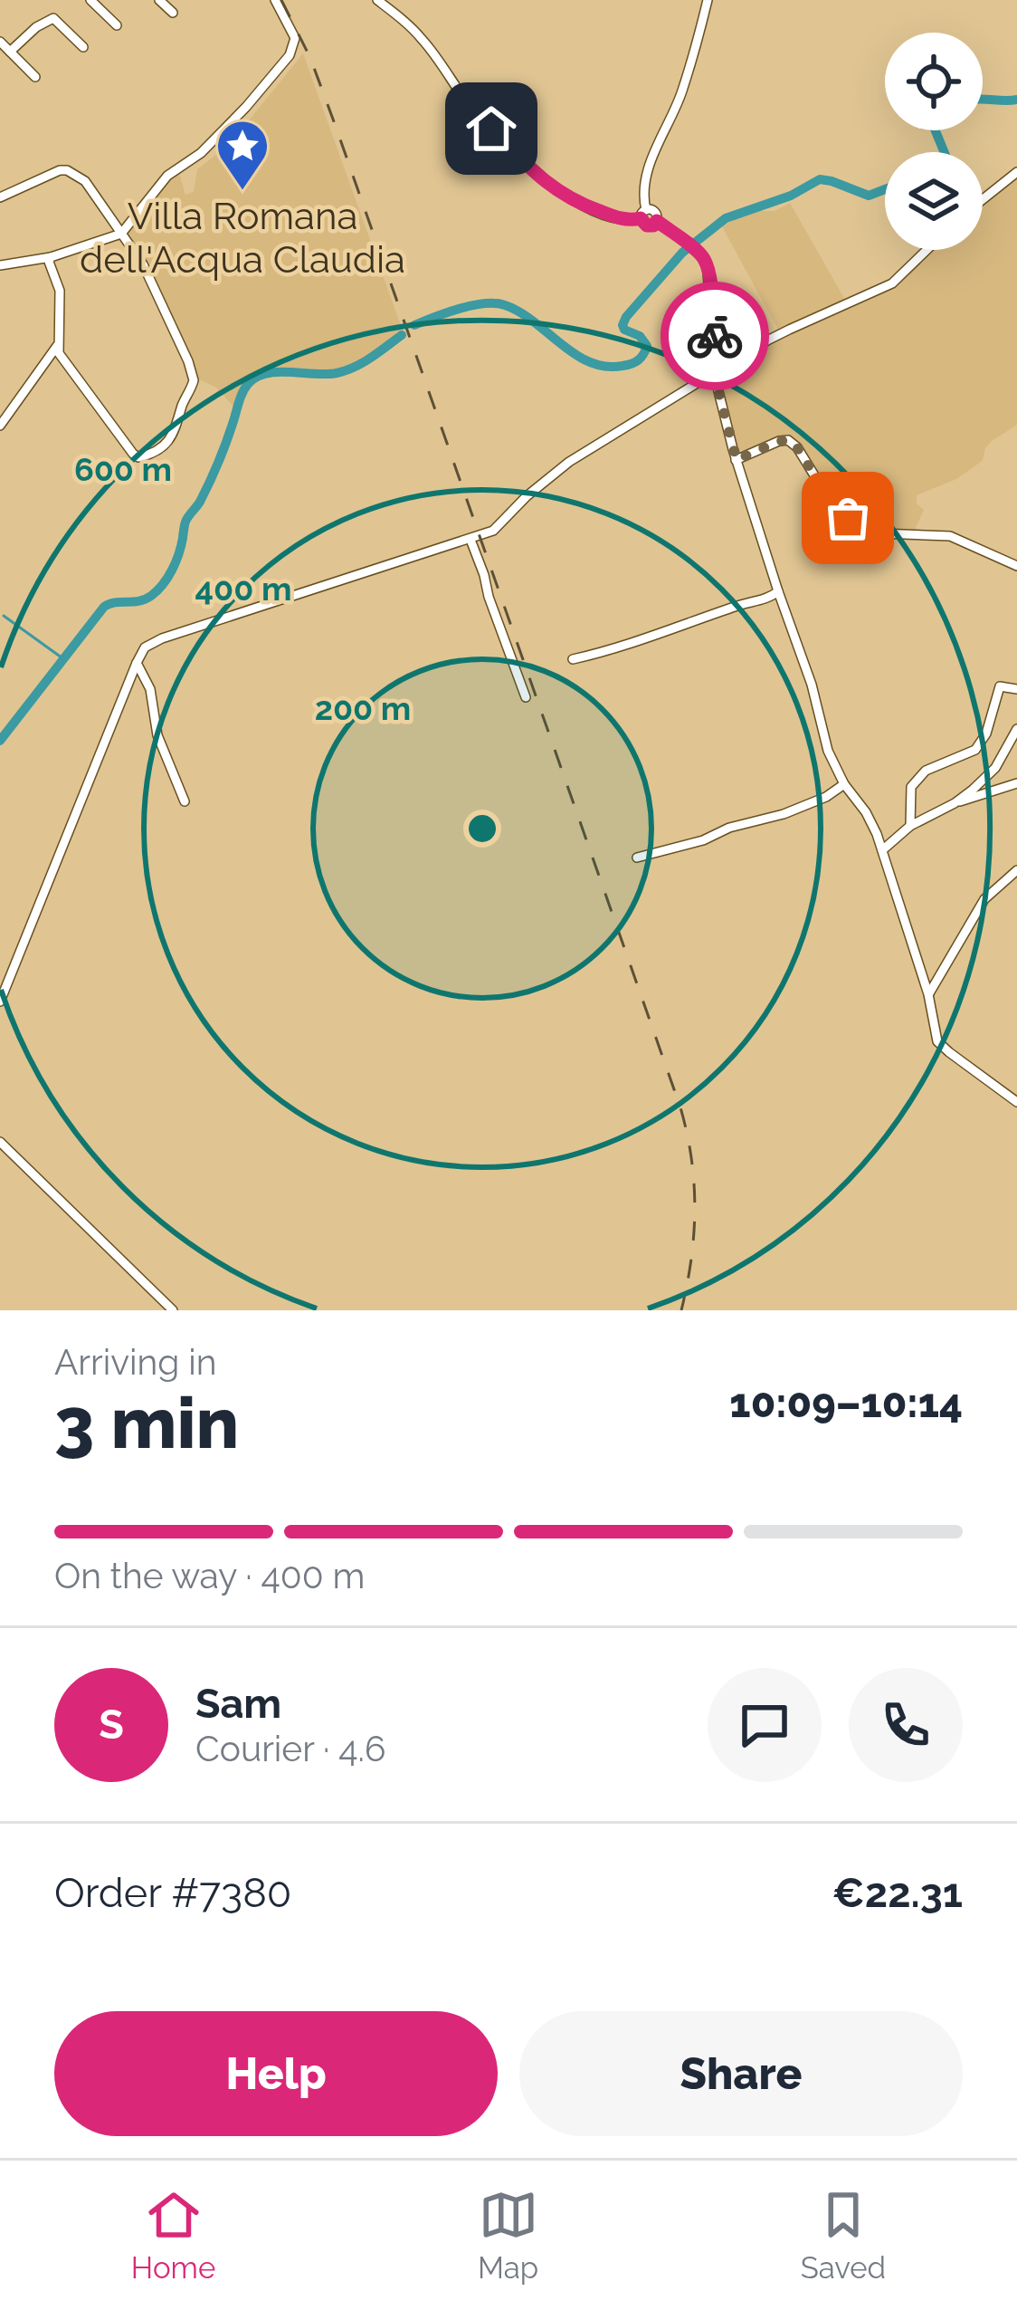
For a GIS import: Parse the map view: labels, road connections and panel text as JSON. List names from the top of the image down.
{
  "places": {
    "place": ["Villa Romana dell'Acqua Claudia"]
  },
  "page": {
    "heading": ["3 min", "Arriving in", "10:09–10:14"],
    "panel": [
      "Sam",
      "Courier · 4.6",
      "Order #7380",
      "€22.31"
    ],
    "bar": "On the way · 400 m",
    "round": "S",
    "buttons": ["Help", "Share"],
    "tabs": ["Home", "Map", "Saved"]
  },
  "rings": ["600 m", "400 m", "200 m"]
}
